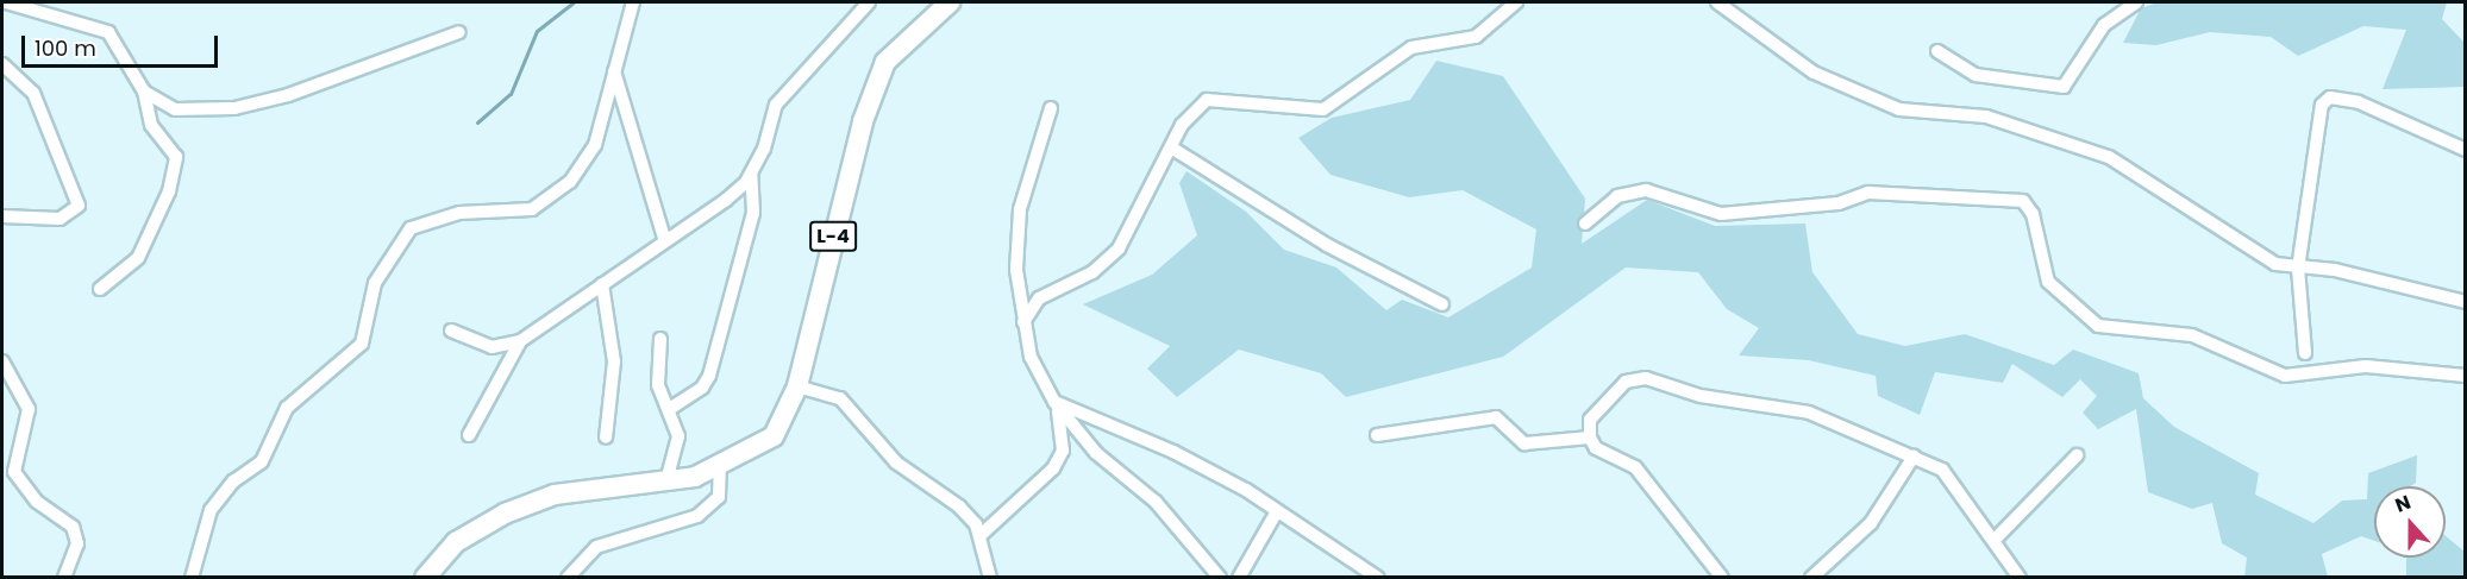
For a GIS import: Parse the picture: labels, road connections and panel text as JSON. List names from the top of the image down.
{
  "streets": {
    "main road": ["L-4"]
  },
  "scale_bar": "100 m",
  "north": "top"
}
